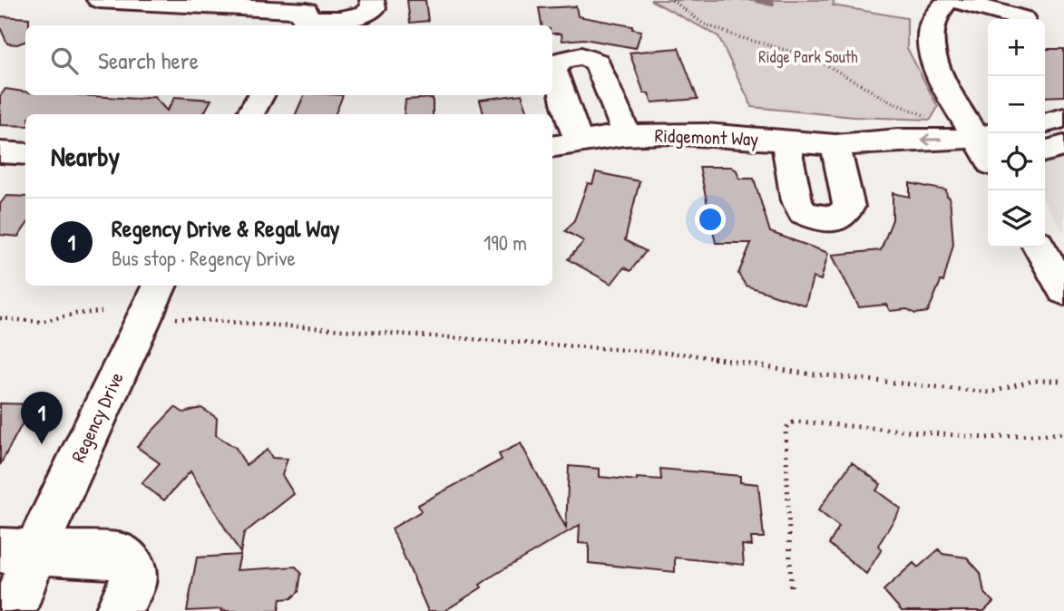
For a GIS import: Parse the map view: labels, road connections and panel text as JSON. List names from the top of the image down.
{
  "streets": {
    "street": ["Ridgemont Way", "Regency Drive"]
  },
  "parks": ["Ridge Park South"],
  "page": {
    "map_buttons": ["+", "−"],
    "search": "Search here",
    "heading": "Nearby",
    "list": [
      {
        "mark": "1",
        "name": "Regency Drive & Regal Way",
        "note": "Bus stop · Regency Drive",
        "value": "190 m"
      }
    ],
    "pins": "1"
  }
}
